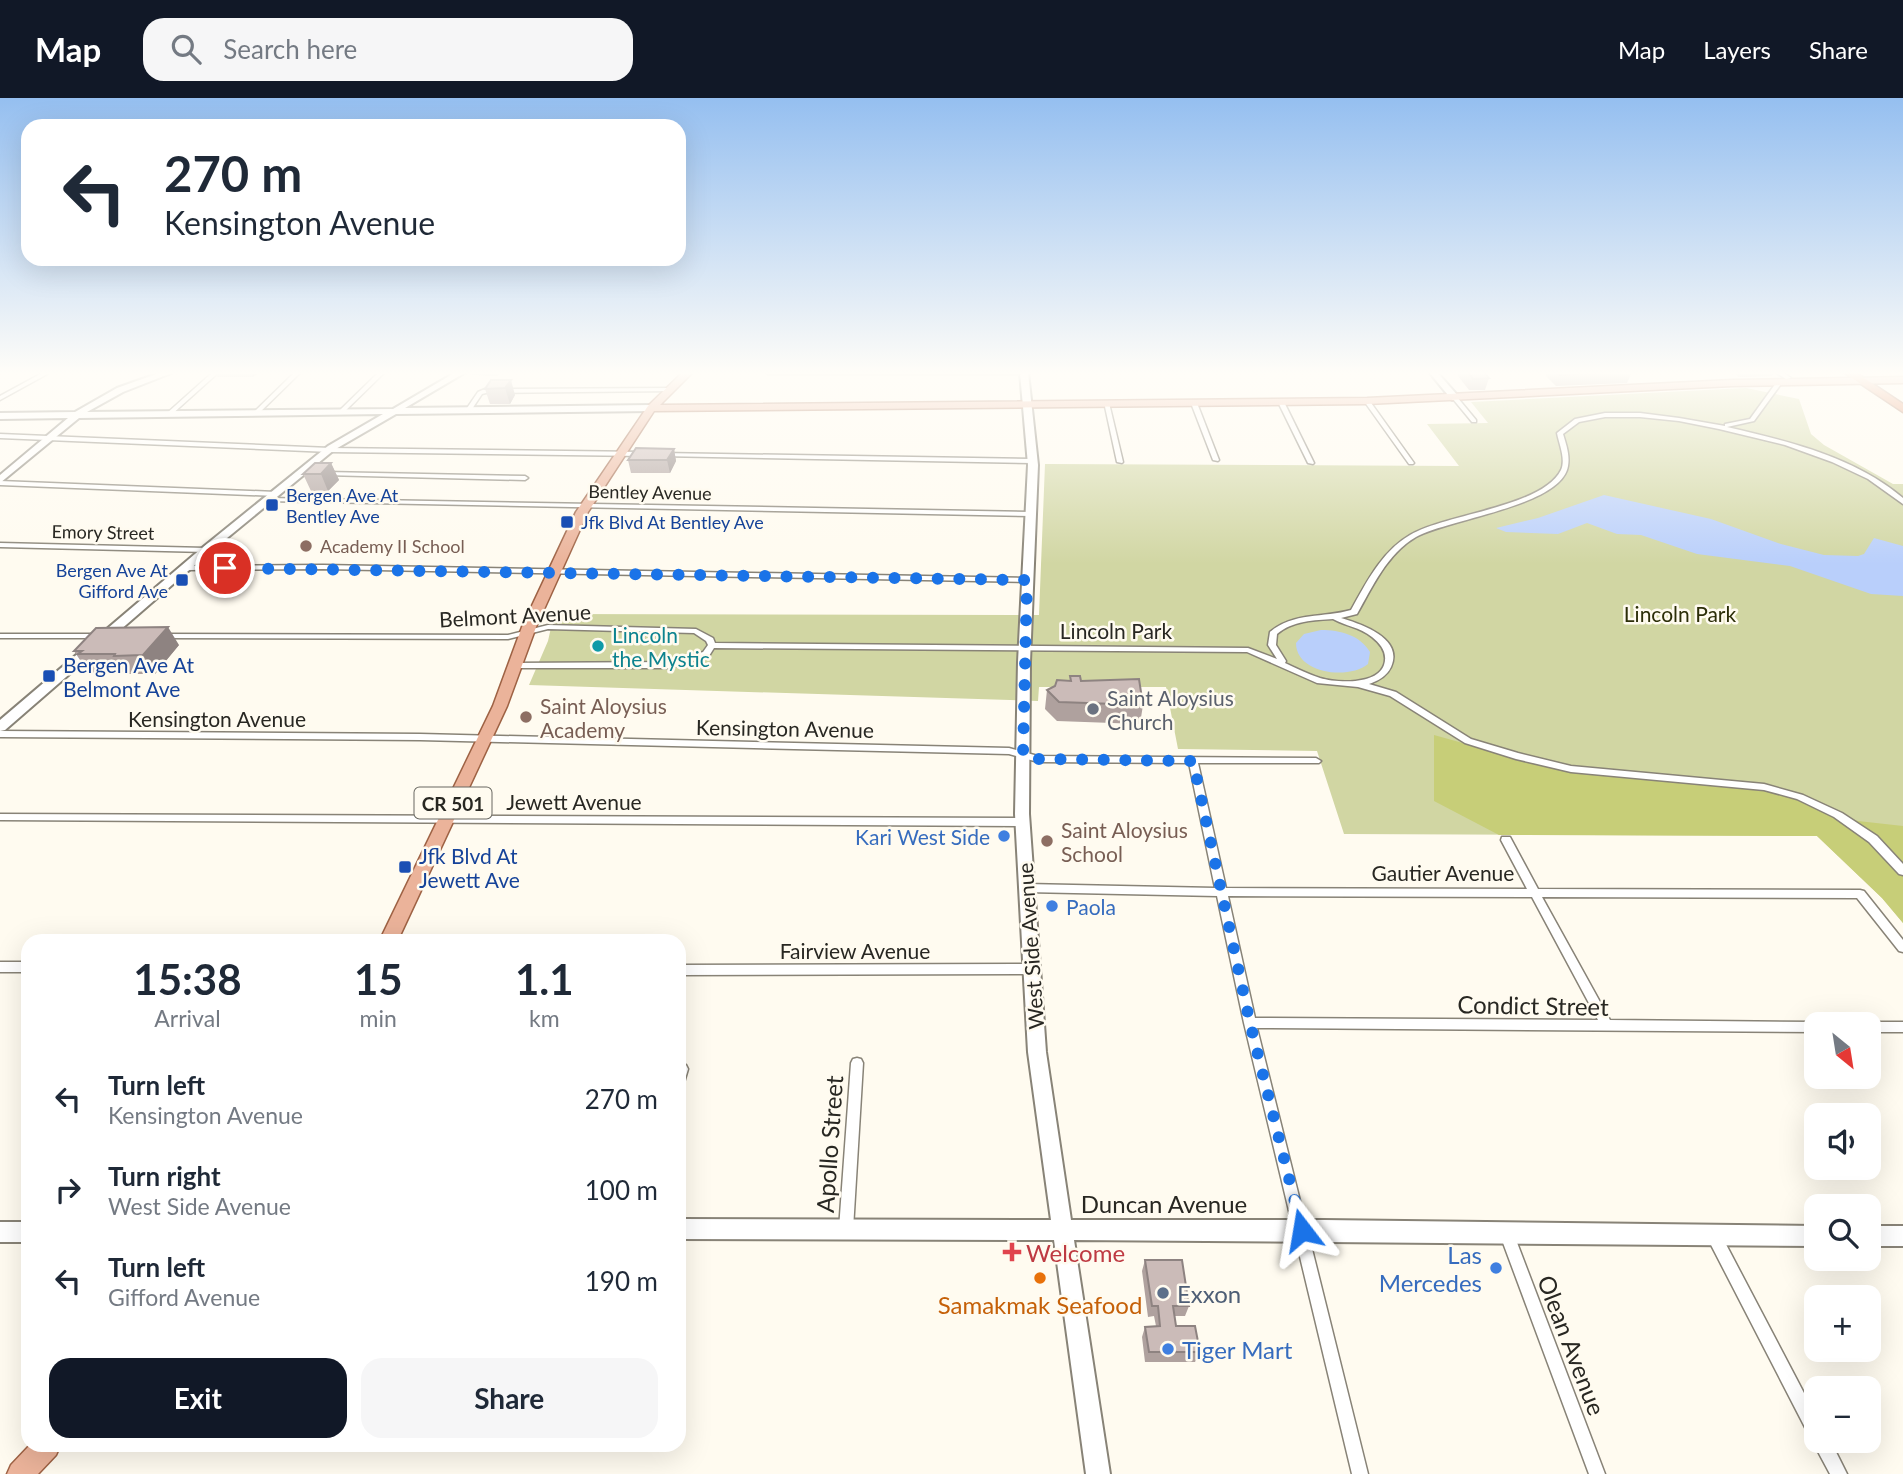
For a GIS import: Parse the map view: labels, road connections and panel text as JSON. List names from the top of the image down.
{
  "streets": {
    "main road": ["CR 501", "West Side Avenue", "Duncan Avenue"],
    "street": [
      "Bentley Avenue",
      "Emory Street",
      "Belmont Avenue",
      "Lincoln Park",
      "Kensington Avenue",
      "Jewett Avenue",
      "Gautier Avenue",
      "Fairview Avenue",
      "Condict Street",
      "Apollo Street",
      "Olean Avenue"
    ]
  },
  "crossings": [
    ["Bentley Avenue", "CR 501"],
    ["Bentley Avenue", "West Side Avenue"],
    ["Belmont Avenue", "Lincoln Park"],
    ["Belmont Avenue", "CR 501"],
    ["Belmont Avenue", "West Side Avenue"],
    ["Lincoln Park", "West Side Avenue"],
    ["Kensington Avenue", "CR 501"],
    ["Kensington Avenue", "West Side Avenue"],
    ["Jewett Avenue", "CR 501"],
    ["Jewett Avenue", "West Side Avenue"],
    ["Gautier Avenue", "West Side Avenue"],
    ["West Side Avenue", "Fairview Avenue"],
    ["West Side Avenue", "Duncan Avenue"],
    ["Apollo Street", "Duncan Avenue"],
    ["Duncan Avenue", "Olean Avenue"]
  ],
  "parks": ["Lincoln Park"],
  "places": {
    "transit": [
      "Bergen Ave At Bentley Ave",
      "Jfk Blvd At Bentley Ave",
      "Bergen Ave At Gifford Ave",
      "Bergen Ave At Belmont Ave",
      "Jfk Blvd At Jewett Ave"
    ],
    "other": [
      "Academy II School",
      "Lincoln the Mystic",
      "Saint Aloysius Church",
      "Saint Aloysius Academy",
      "Kari West Side",
      "Saint Aloysius School",
      "Paola",
      "Las Mercedes",
      "Samakmak Seafood",
      "Exxon",
      "Tiger Mart"
    ],
    "health": ["Welcome"]
  },
  "north": "bottom right",
  "page": {
    "header": "Map",
    "search": "Search here",
    "nav": ["Map", "Layers", "Share"],
    "turn": ["270 m", "Kensington Avenue"],
    "eta": [
      "15:38",
      "Arrival",
      "15",
      "min",
      "1.1",
      "km"
    ],
    "map_buttons": ["+", "−"],
    "list": [
      {
        "name": "Turn left",
        "note": "Kensington Avenue",
        "value": "270 m"
      },
      {
        "name": "Turn right",
        "note": "West Side Avenue",
        "value": "100 m"
      },
      {
        "name": "Turn left",
        "note": "Gifford Avenue",
        "value": "190 m"
      }
    ],
    "buttons": ["Exit", "Share"]
  }
}
